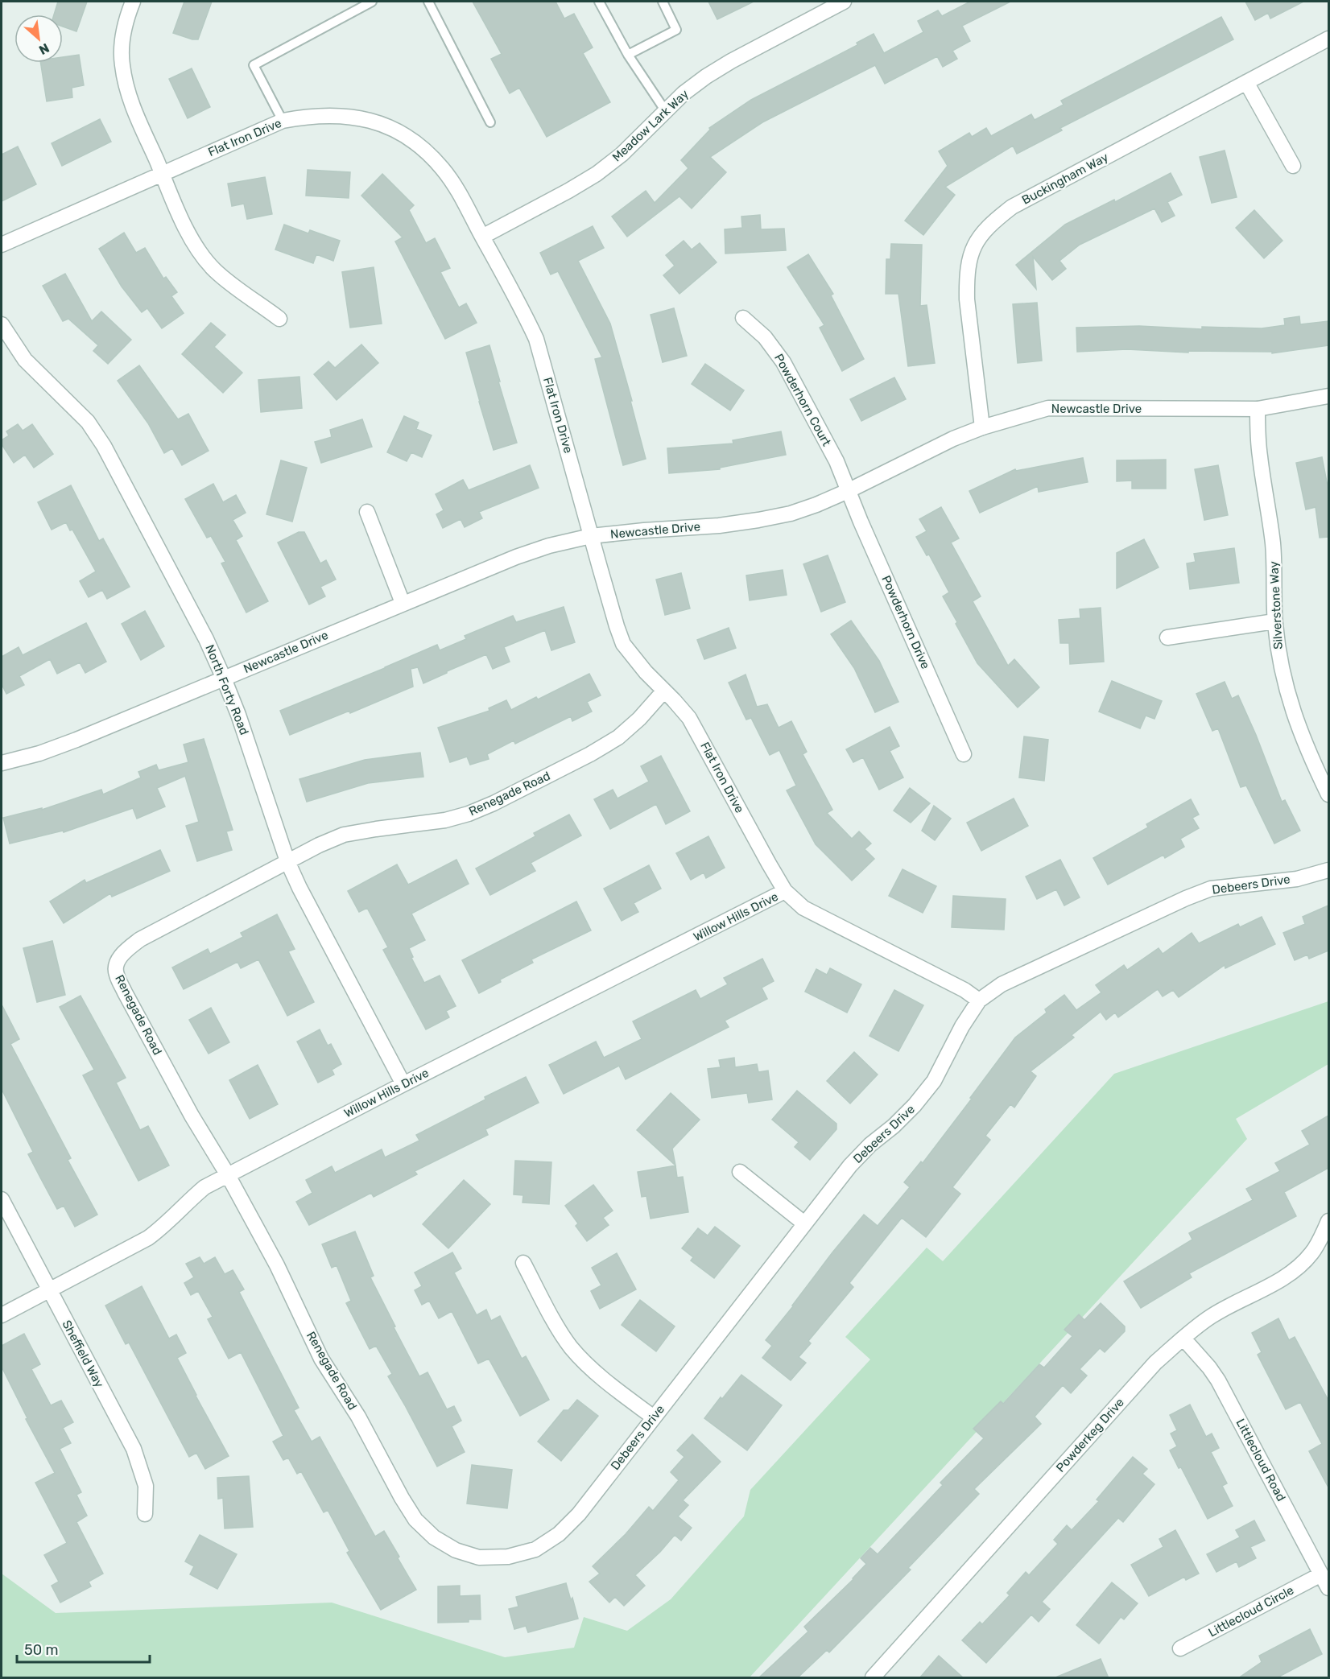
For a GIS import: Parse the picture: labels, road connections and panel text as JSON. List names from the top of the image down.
{
  "streets": {
    "street": [
      "Meadow Lark Way",
      "Flat Iron Drive",
      "Buckingham Way",
      "Powderhorn Court",
      "Newcastle Drive",
      "Silverstone Way",
      "Powderhorn Drive",
      "North Forty Road",
      "Renegade Road",
      "Debeers Drive",
      "Willow Hills Drive",
      "Sheffield Way",
      "Powderkeg Drive",
      "Littlecloud Road",
      "Littlecloud Circle"
    ]
  },
  "crossings": [
    ["Meadow Lark Way", "Flat Iron Drive"],
    ["Flat Iron Drive", "Newcastle Drive"],
    ["Flat Iron Drive", "Renegade Road"],
    ["Flat Iron Drive", "Debeers Drive"],
    ["Flat Iron Drive", "Willow Hills Drive"],
    ["Buckingham Way", "Newcastle Drive"],
    ["Powderhorn Court", "Newcastle Drive"],
    ["Powderhorn Court", "Powderhorn Drive"],
    ["Newcastle Drive", "Silverstone Way"],
    ["Newcastle Drive", "Powderhorn Drive"],
    ["Newcastle Drive", "North Forty Road"],
    ["North Forty Road", "Renegade Road"],
    ["North Forty Road", "Willow Hills Drive"],
    ["Renegade Road", "Debeers Drive"],
    ["Renegade Road", "Willow Hills Drive"],
    ["Willow Hills Drive", "Sheffield Way"],
    ["Powderkeg Drive", "Littlecloud Road"],
    ["Littlecloud Road", "Littlecloud Circle"]
  ],
  "scale_bar": "50 m",
  "north": "bottom right"
}
